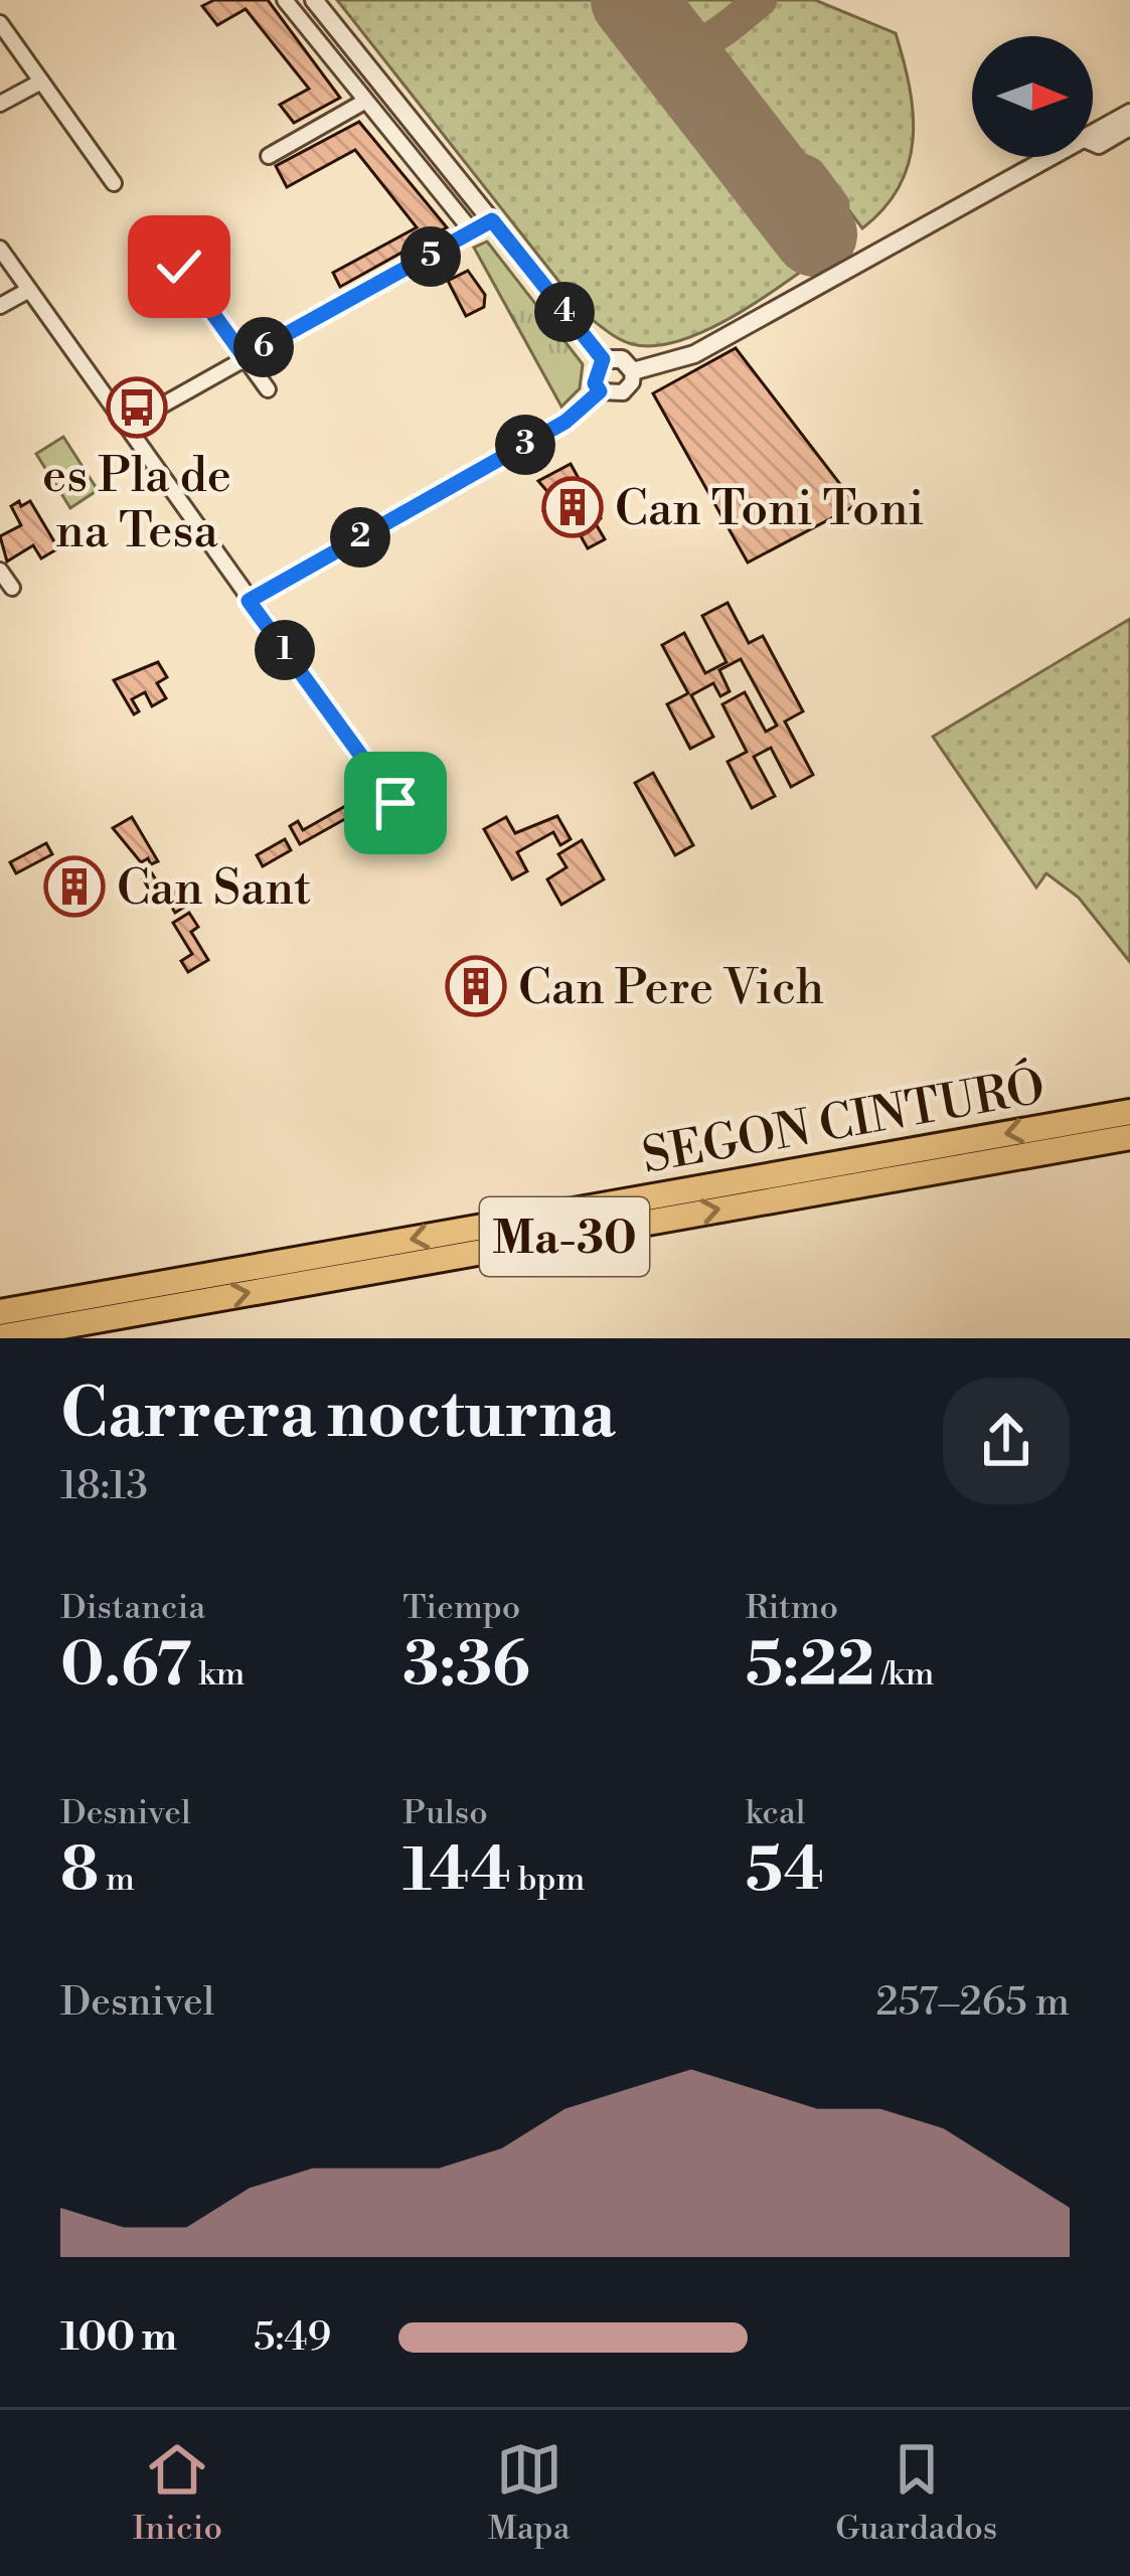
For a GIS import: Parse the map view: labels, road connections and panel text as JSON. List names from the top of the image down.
{
  "streets": {
    "highway": ["SEGON CINTURÓ", "Ma-30"]
  },
  "places": {
    "bus stop": ["es Pla de na Tesa"],
    "building": ["Can Toni Toni", "Can Sant", "Can Pere Vich"]
  },
  "north": "right",
  "page": {
    "pins": [
      "5",
      "4",
      "6",
      "3",
      "2",
      "1"
    ],
    "heading": ["Carrera nocturna", "18:13"],
    "stats": [
      ["Distancia", "0.67 km"],
      ["Tiempo", "3:36"],
      ["Ritmo", "5:22 /km"],
      ["Desnivel", "8 m"],
      ["Pulso", "144 bpm"],
      ["kcal", "54"]
    ],
    "chart": ["Desnivel", "257–265 m"],
    "list": [
      {
        "name": "100 m",
        "note": "5:49"
      }
    ],
    "tabs": ["Inicio", "Mapa", "Guardados"]
  }
}
